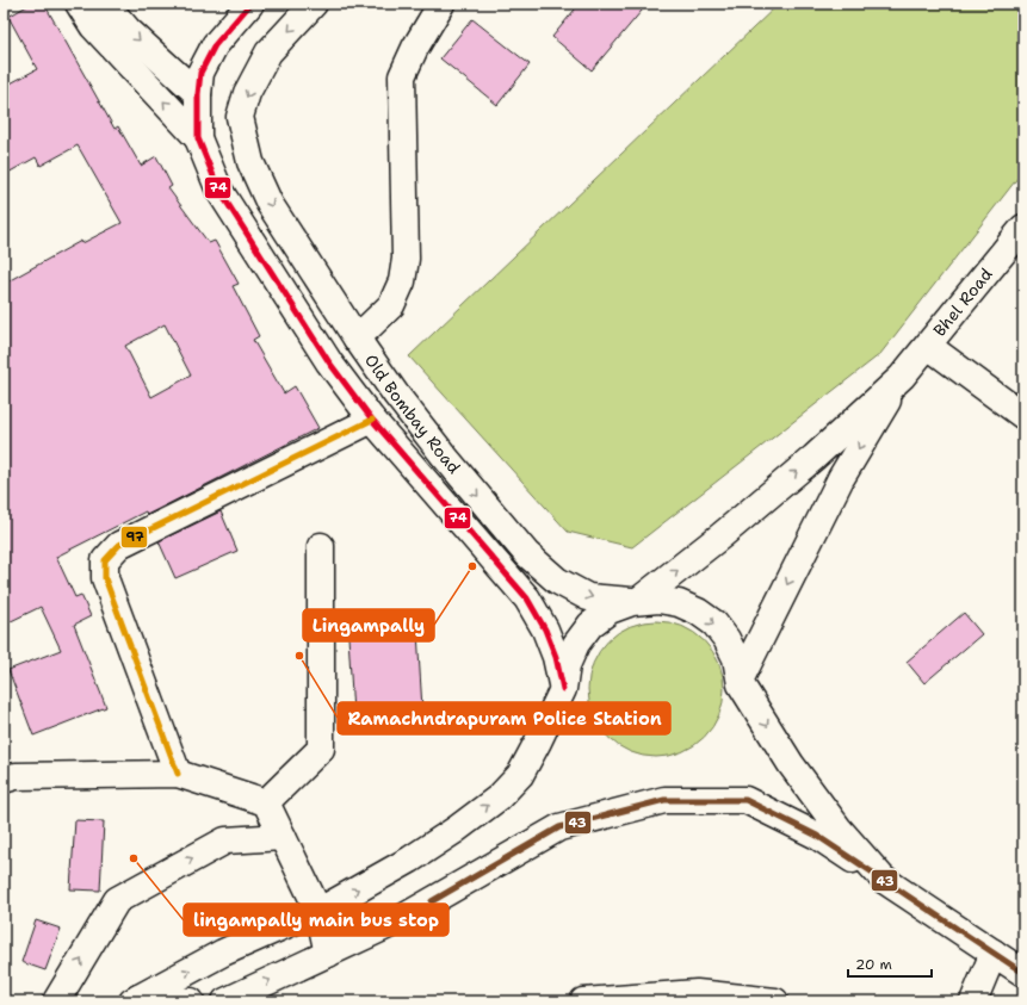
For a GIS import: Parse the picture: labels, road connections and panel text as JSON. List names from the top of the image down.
{
  "streets": {
    "main road": ["Bhel Road", "Old Bombay Road"]
  },
  "places": ["Lingampally", "Ramachndrapuram Police Station", "lingampally main bus stop"],
  "lines": ["transit line 74", "transit line 97", "transit line 43"],
  "scale_bar": "20 m"
}
